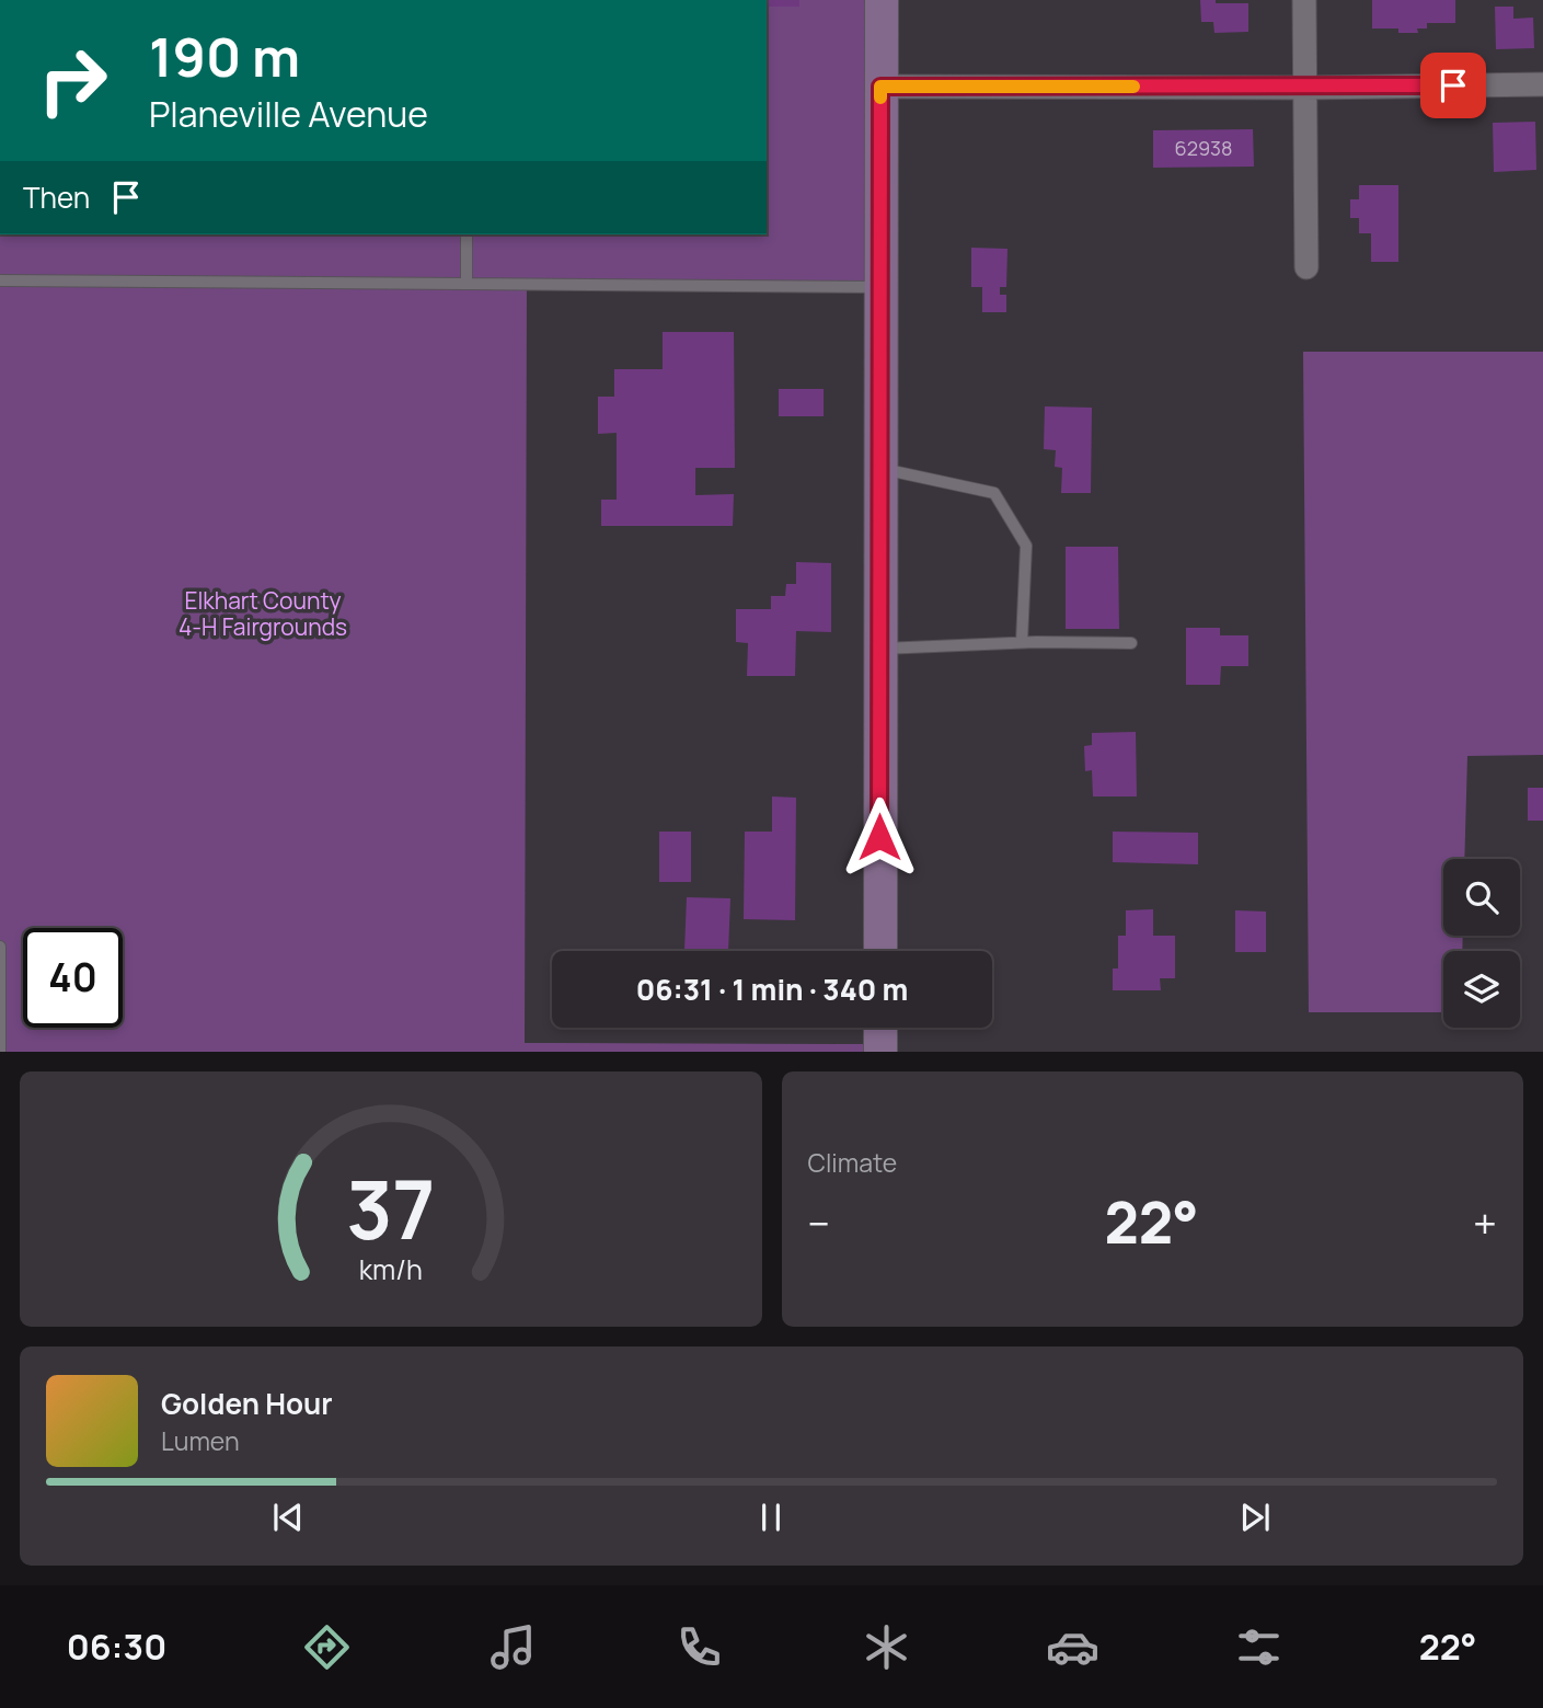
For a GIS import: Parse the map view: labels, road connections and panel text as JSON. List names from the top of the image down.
{
  "parks": ["Elkhart County 4-H Fairgrounds"],
  "house_numbers": ["62938"],
  "page": {
    "turn": ["190 m", "Planeville Avenue"],
    "then": "Then",
    "limit": "40",
    "trip": "06:31 · 1 min · 340 m",
    "tile": "Climate",
    "heat": ["−", "22°", "+"],
    "song": ["Golden Hour", "Lumen"],
    "tabs": ["06:30", "22°"],
    "gauge": ["37", "km/h"]
  }
}
